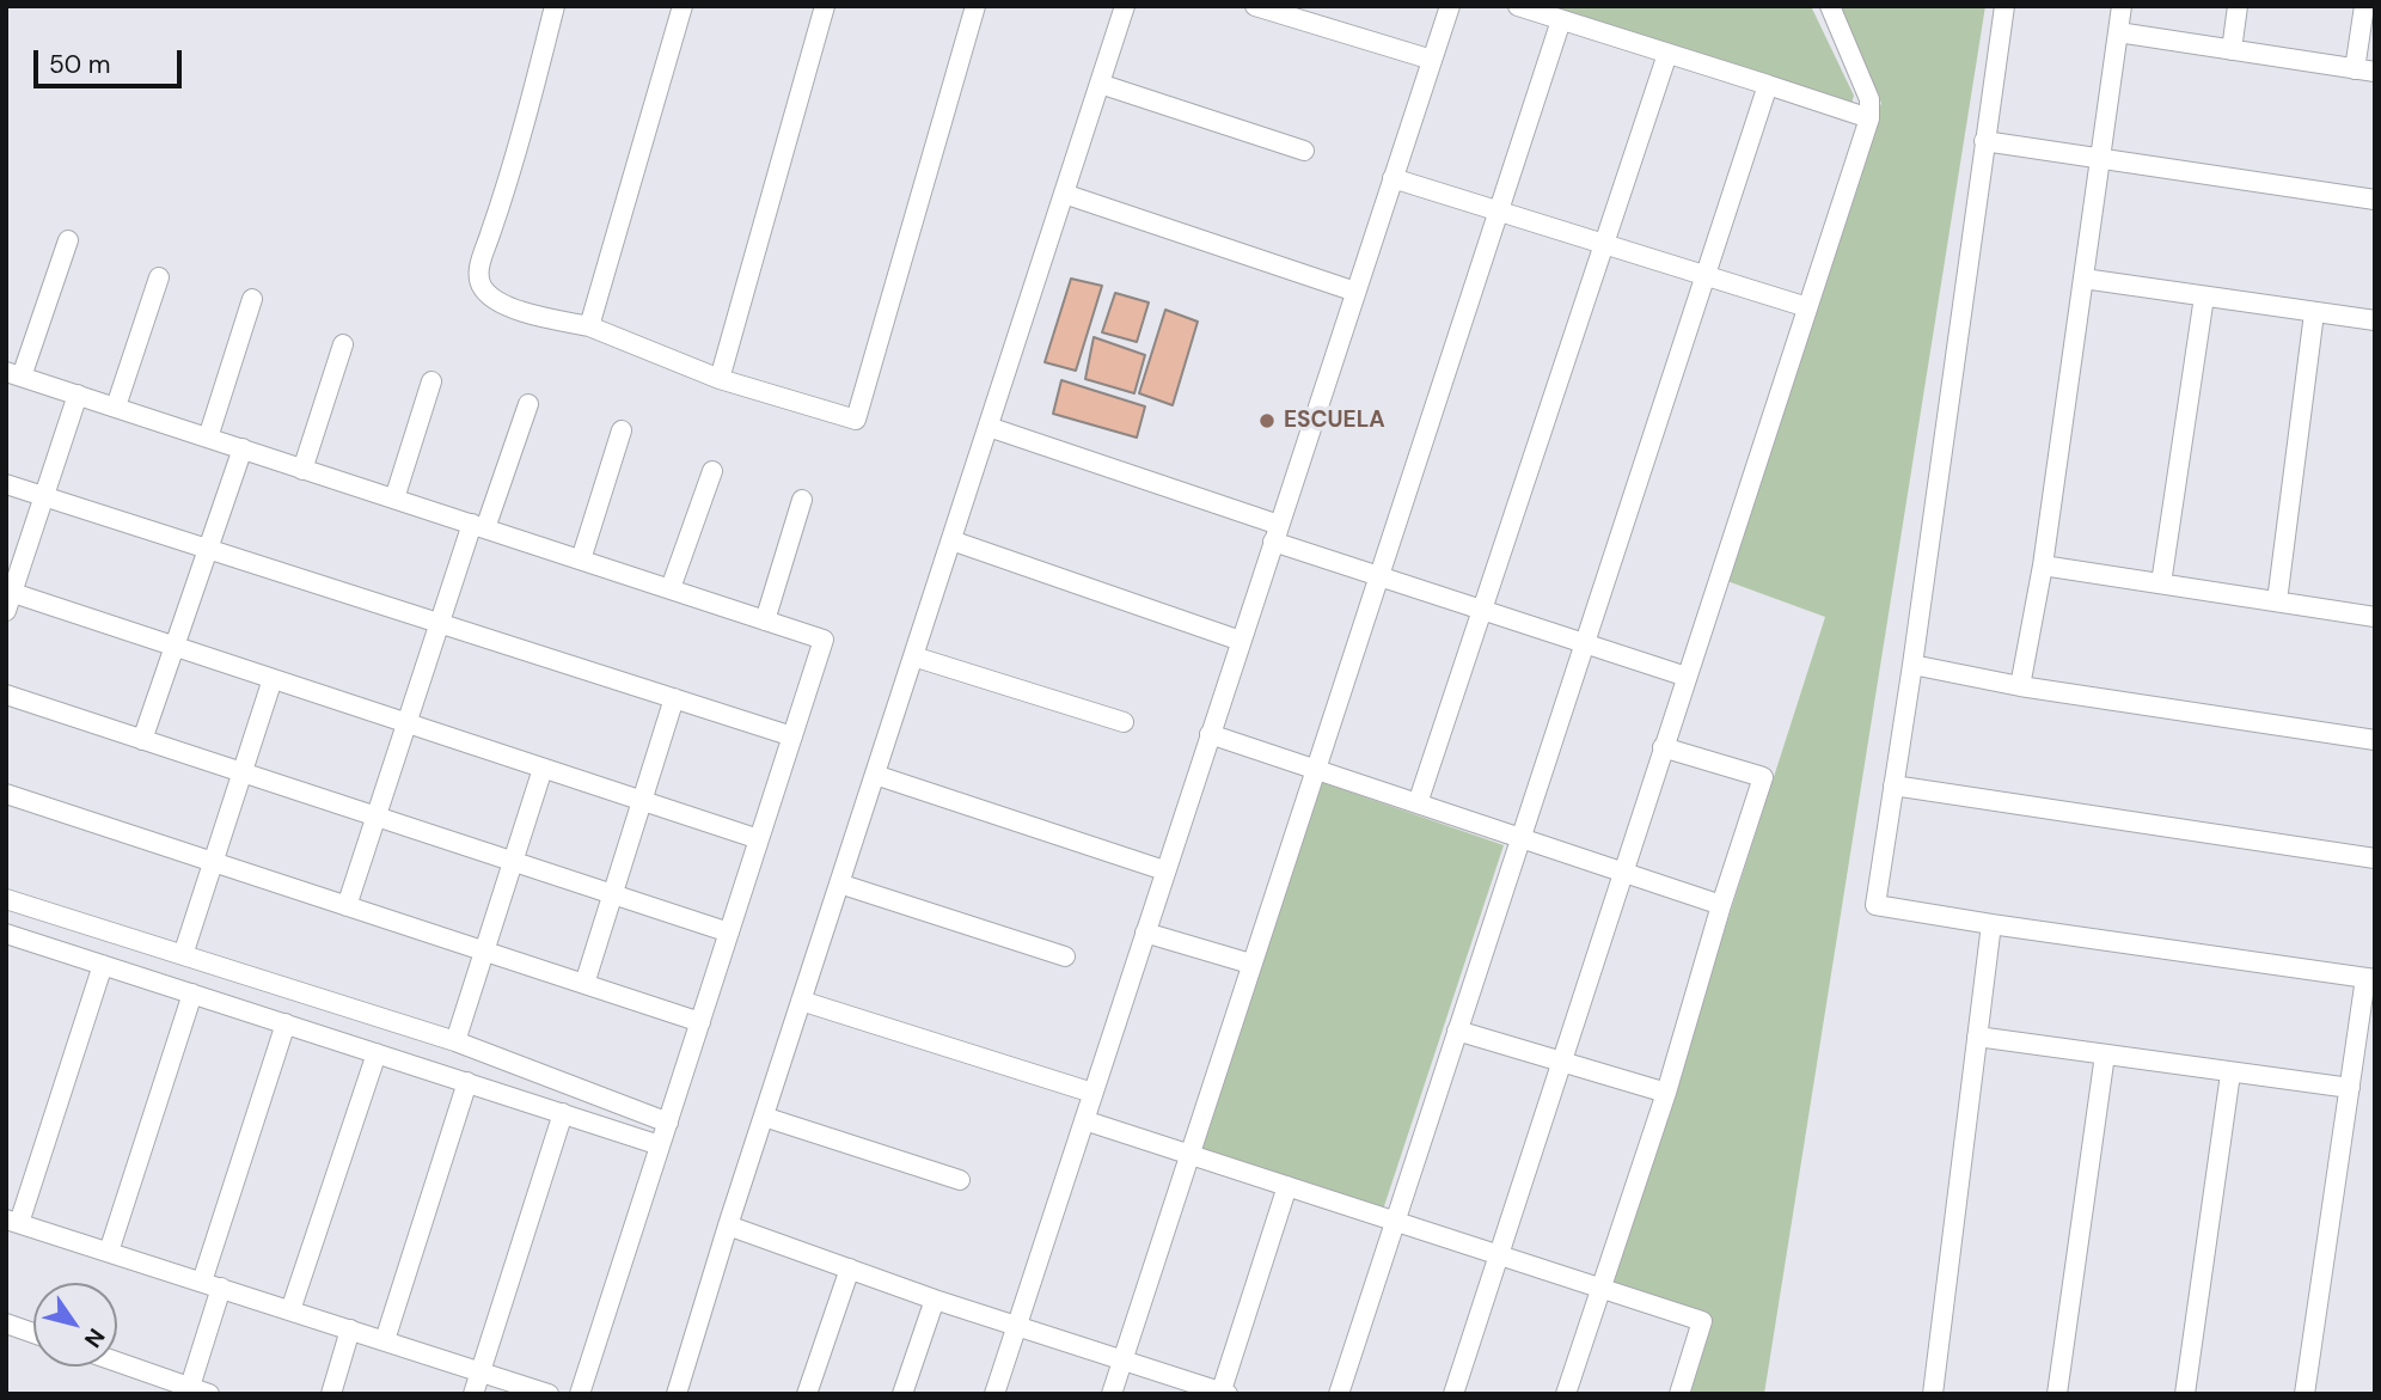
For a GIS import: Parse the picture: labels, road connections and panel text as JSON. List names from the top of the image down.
{
  "places": ["ESCUELA"],
  "scale_bar": "50 m",
  "north": "bottom right"
}
